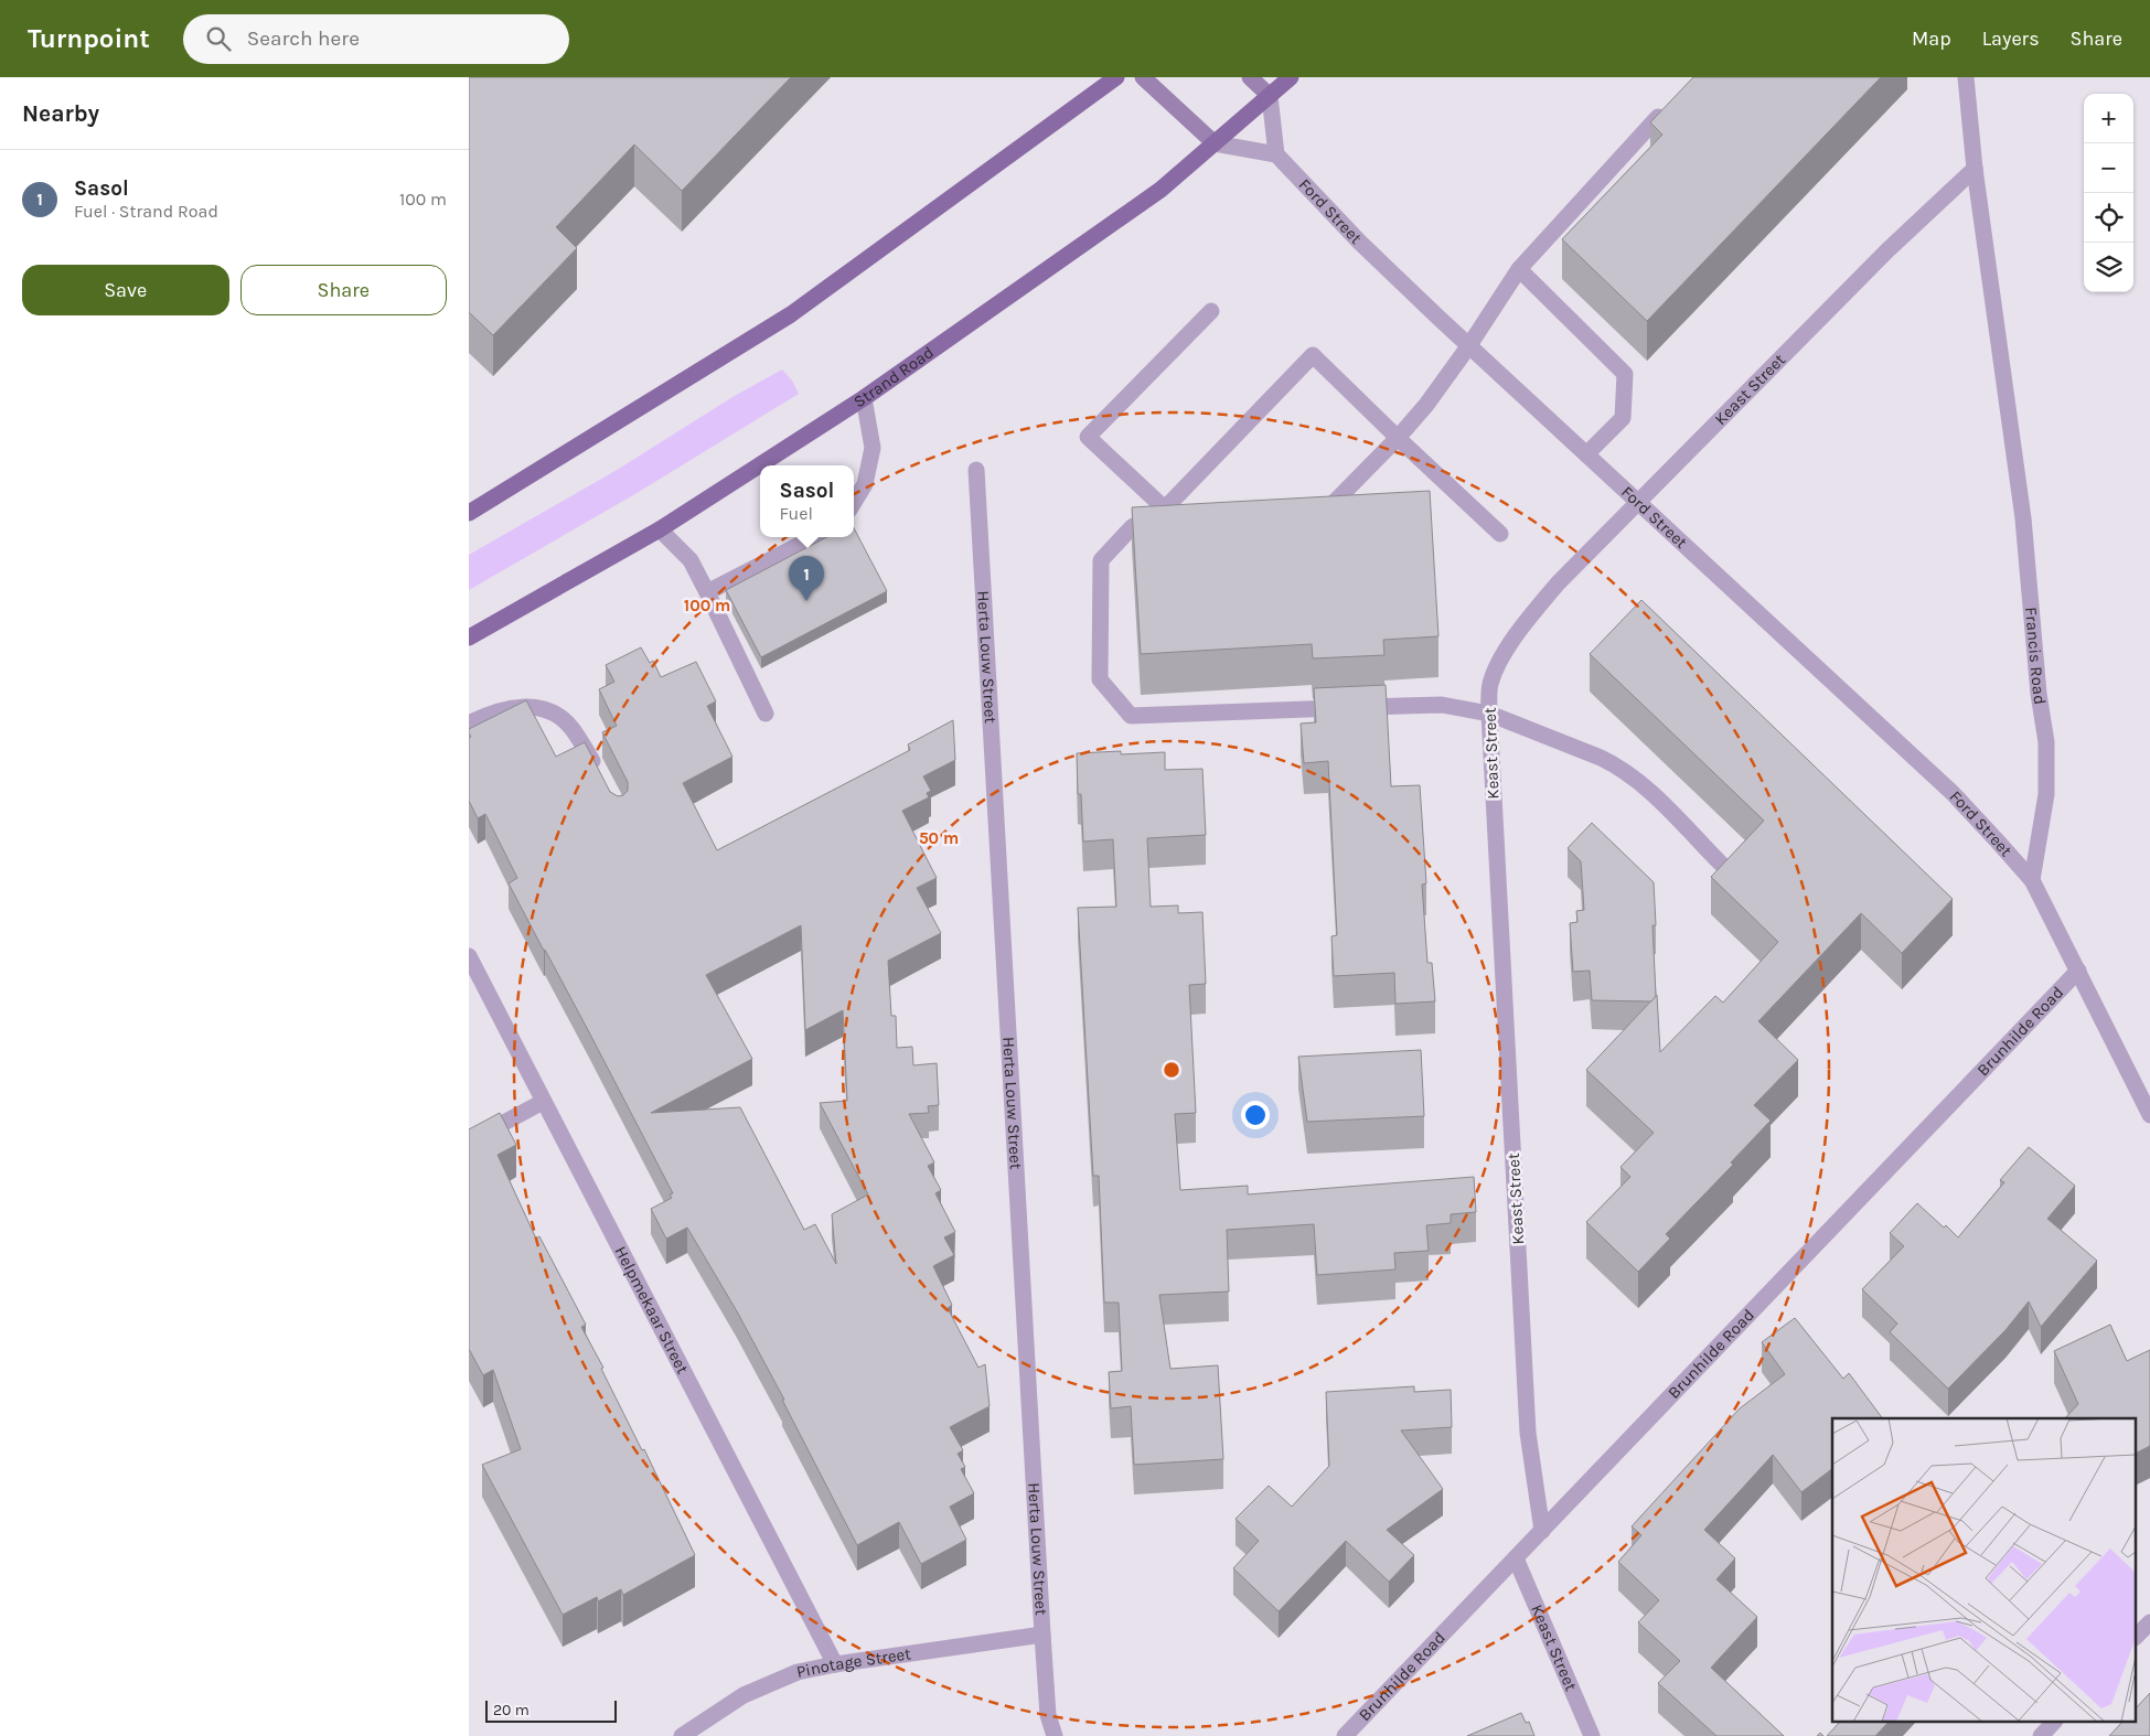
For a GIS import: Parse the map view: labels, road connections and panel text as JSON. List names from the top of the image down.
{
  "streets": {
    "main road": ["Strand Road"],
    "street": [
      "Ford Street",
      "Keast Street",
      "Francis Road",
      "Herta Louw Street",
      "Brunhilde Road",
      "Helpmekaar Street",
      "Pinotage Street"
    ]
  },
  "crossings": [
    ["Ford Street", "Keast Street"],
    ["Ford Street", "Francis Road"],
    ["Keast Street", "Francis Road"],
    ["Keast Street", "Brunhilde Road"],
    ["Herta Louw Street", "Pinotage Street"],
    ["Helpmekaar Street", "Pinotage Street"]
  ],
  "scale_bar": "20 m",
  "page": {
    "header": "Turnpoint",
    "search": "Search here",
    "nav": ["Map", "Layers", "Share"],
    "heading": "Nearby",
    "map_buttons": ["+", "−"],
    "list": [
      {
        "mark": "1",
        "name": "Sasol",
        "note": "Fuel · Strand Road",
        "value": "100 m"
      }
    ],
    "buttons": ["Save", "Share"],
    "popup": ["Sasol", "Fuel"],
    "pins": "1",
    "scale": "20 m"
  },
  "rings": ["100 m", "50 m"]
}
